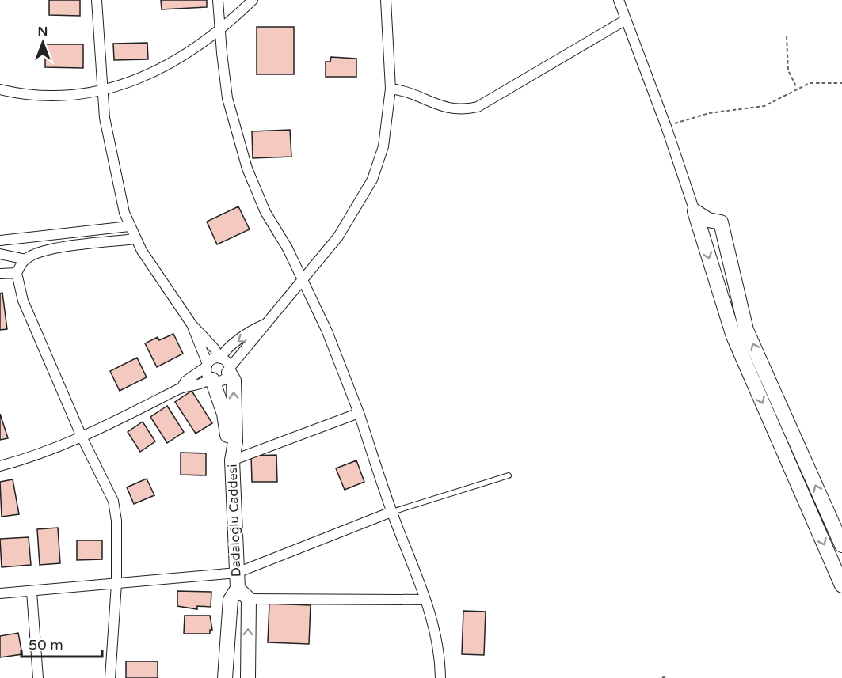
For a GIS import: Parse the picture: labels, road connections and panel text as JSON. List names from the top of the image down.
{
  "streets": {
    "street": ["Dadaloğlu Caddesi"]
  },
  "scale_bar": "50 m",
  "north": "top"
}
